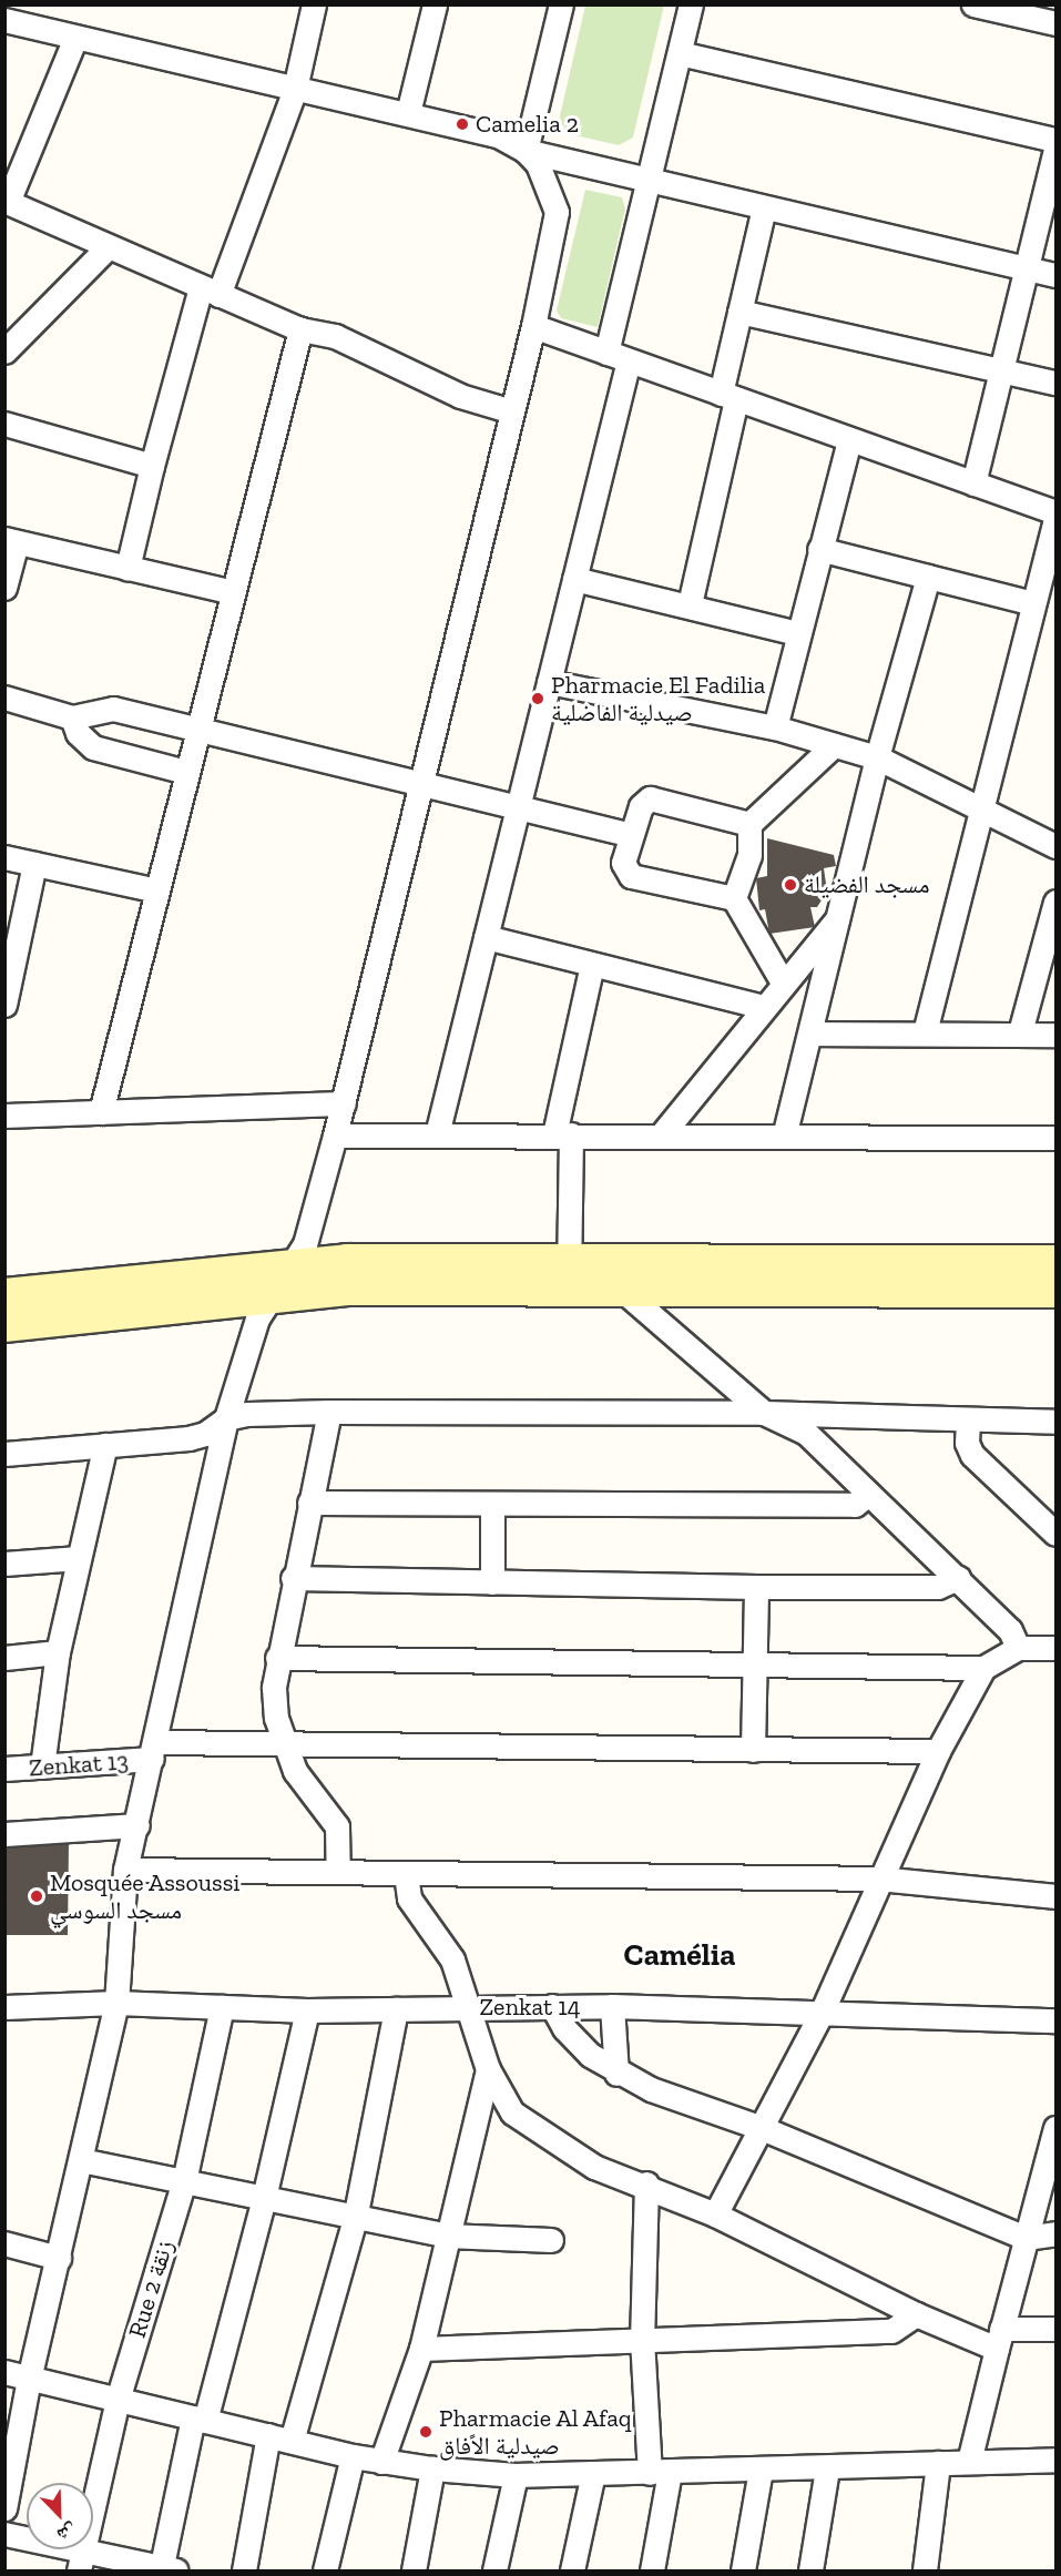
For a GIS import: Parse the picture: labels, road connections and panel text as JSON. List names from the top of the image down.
{
  "streets": {
    "street": ["Zenkat 13", "Zenkat 14", "Rue 2 زنقة"]
  },
  "crossings": [
    ["Zenkat 14", "Rue 2 زنقة"]
  ],
  "districts": ["Camélia"],
  "places": [
    "Camelia 2",
    "Pharmacie El Fadilia صيدلية الفاضلية",
    "مسجد الفضيلة",
    "Mosquée Assoussi مسجد السوسي",
    "Pharmacie Al Afaq صيدلية الاًفاق"
  ],
  "north": "bottom right"
}
